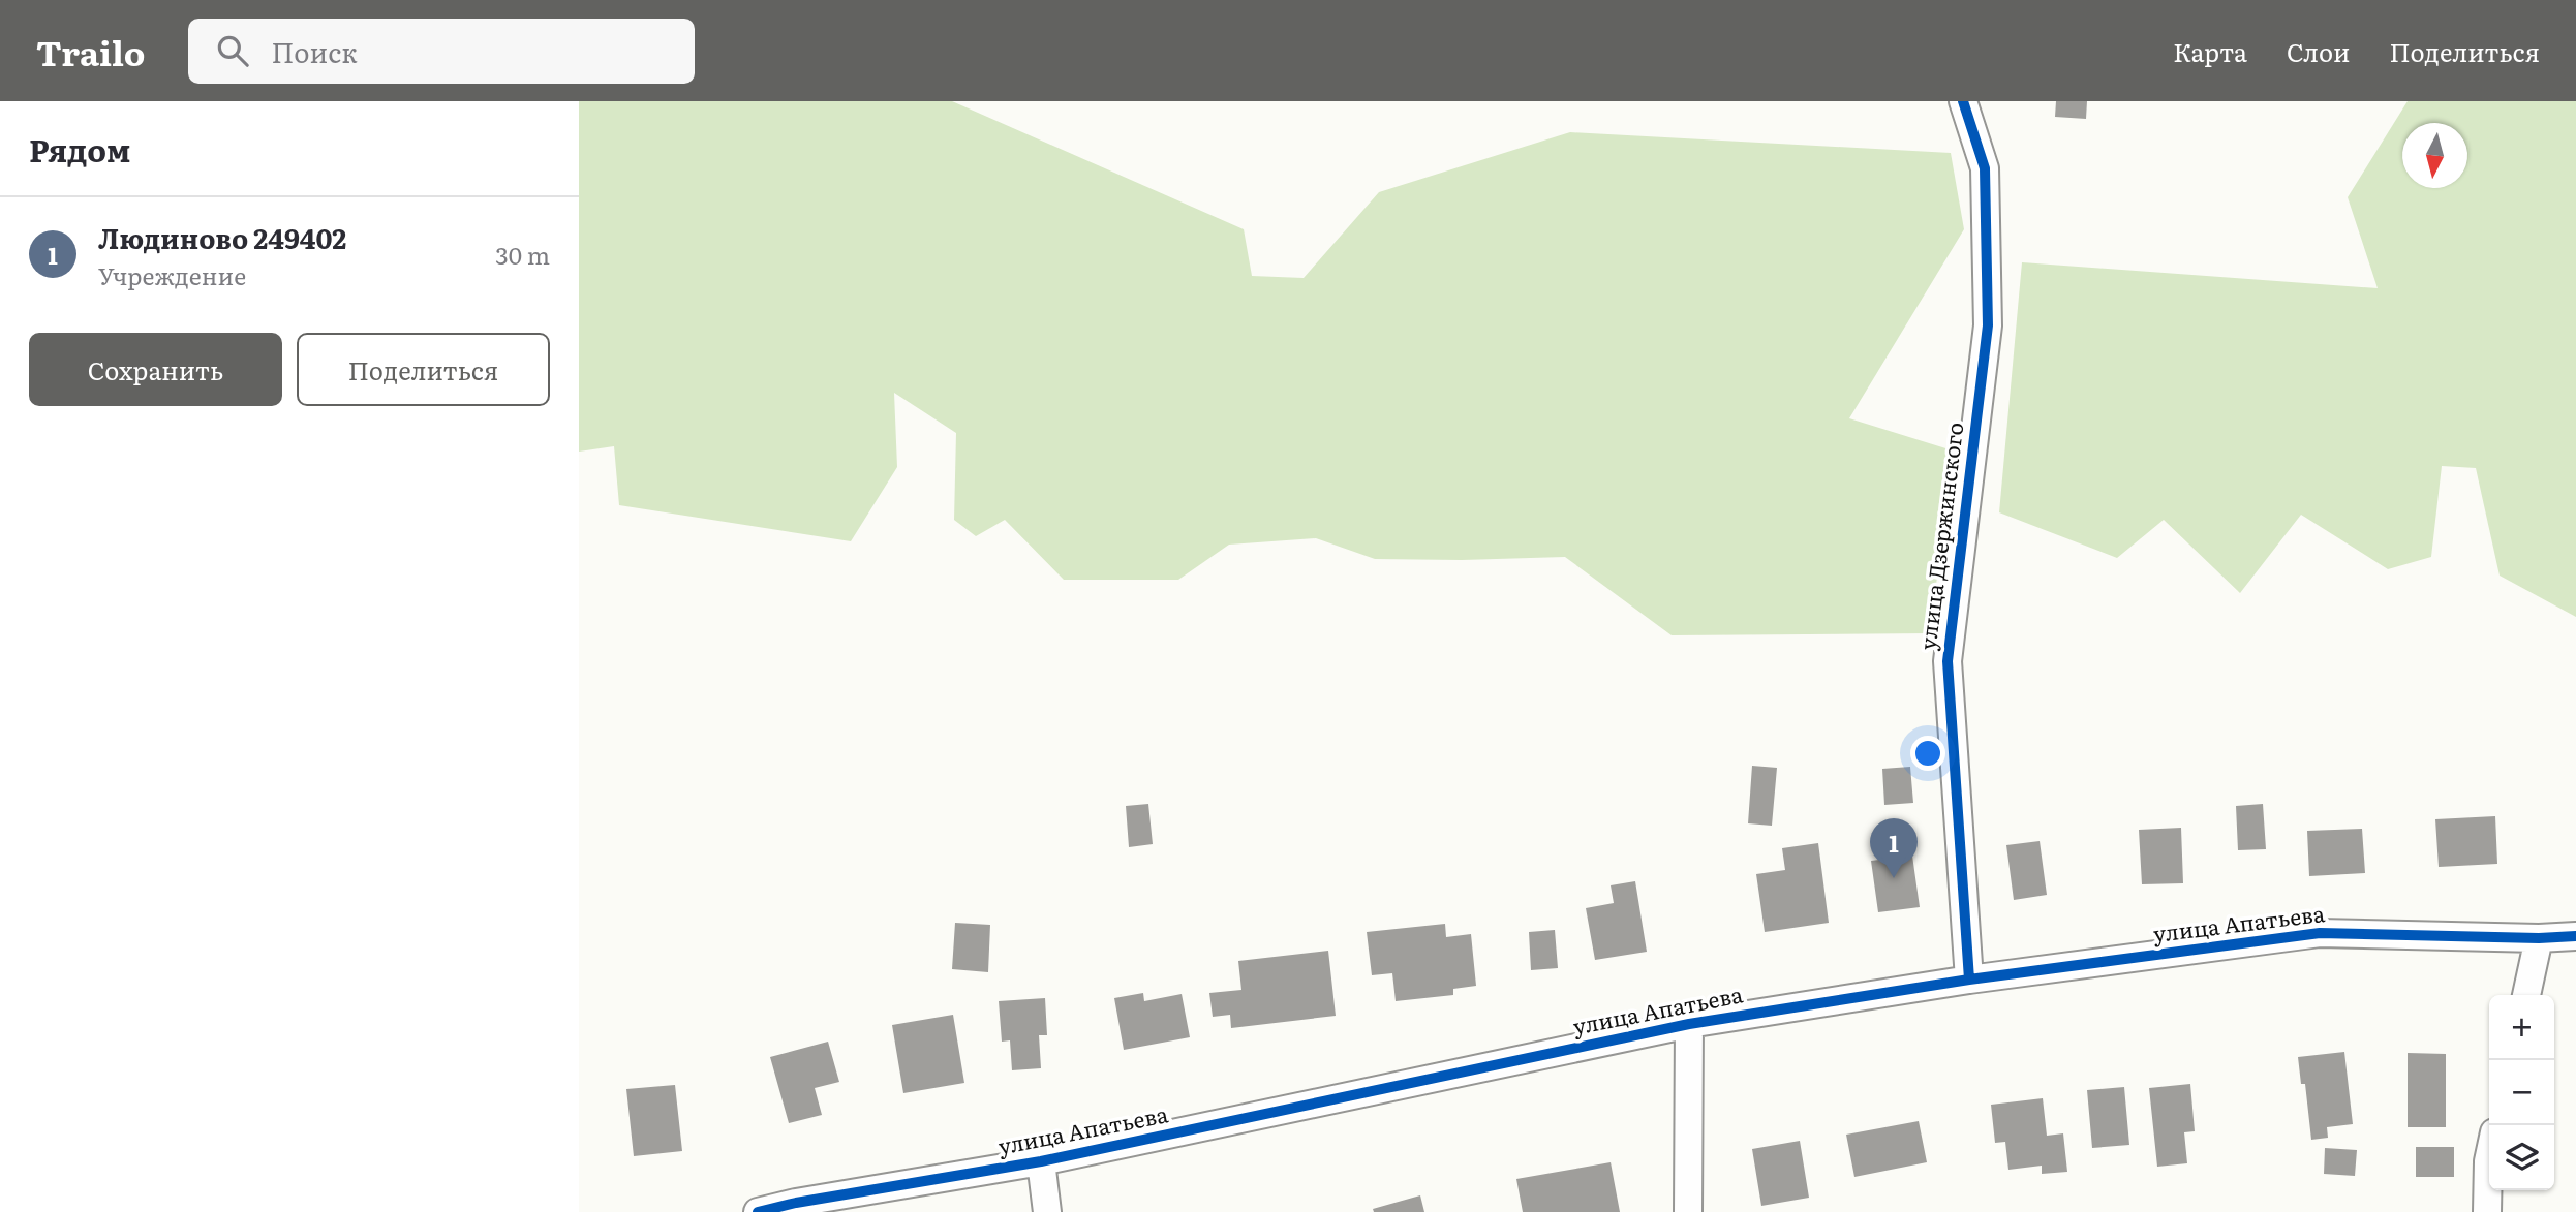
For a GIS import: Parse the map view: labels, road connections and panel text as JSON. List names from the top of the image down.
{
  "streets": {
    "street": ["улица Дзержинского", "улица Апатьева"]
  },
  "crossings": [
    ["улица Дзержинского", "улица Апатьева"]
  ],
  "north": "bottom",
  "page": {
    "header": "Trailo",
    "search": "Поиск",
    "nav": ["Карта", "Слои", "Поделиться"],
    "heading": "Рядом",
    "list": [
      {
        "mark": "1",
        "name": "Людиново 249402",
        "note": "Учреждение",
        "value": "30 m"
      }
    ],
    "buttons": ["Сохранить", "Поделиться"],
    "pins": "1",
    "map_buttons": ["+", "−"]
  }
}
